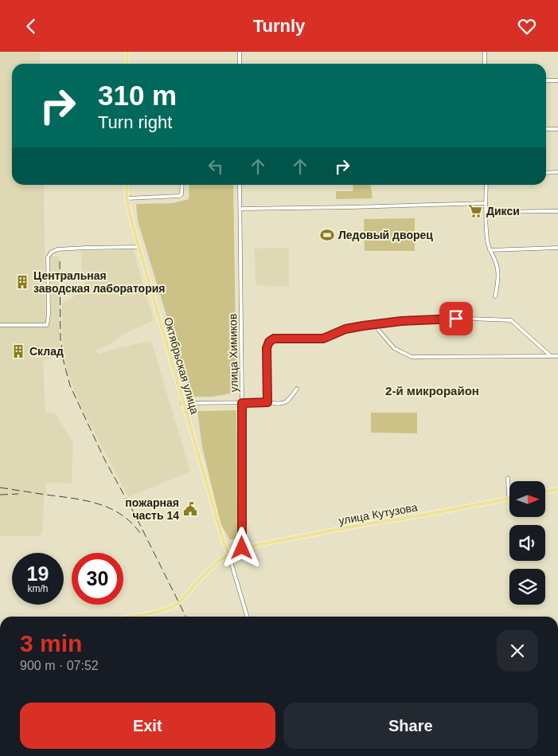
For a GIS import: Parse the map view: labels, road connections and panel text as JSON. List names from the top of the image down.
{
  "streets": {
    "main road": ["Октябрьская улица", "улица Кутузова"],
    "street": ["улица Химиков"]
  },
  "crossings": [
    ["улица Химиков", "улица Кутузова"],
    ["Октябрьская улица", "улица Кутузова"]
  ],
  "districts": ["2-й микрорайон"],
  "places": {
    "supermarket": ["Дикси"],
    "sports": ["Ледовый дворец"],
    "building": ["Центральная заводская лаборатория", "Склад"],
    "public building": ["пожарная часть 14"]
  },
  "north": "right",
  "page": {
    "header": "Turnly",
    "turn": ["310 m", "Turn right"],
    "speed": "19 km/h",
    "limit": "30",
    "heading": ["3 min", "900 m · 07:52"],
    "buttons": ["Exit", "Share"]
  }
}
